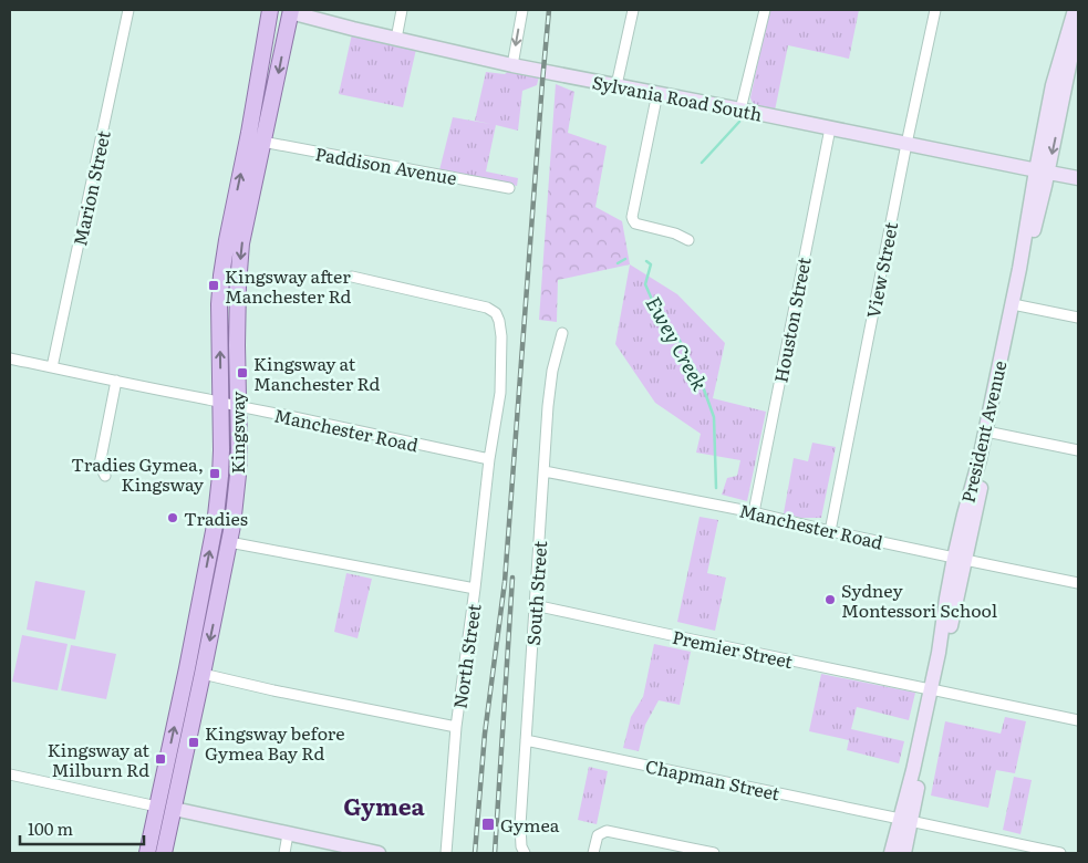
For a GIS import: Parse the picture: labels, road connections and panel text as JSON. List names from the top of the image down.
{
  "streets": {
    "main road": ["Sylvania Road South", "President Avenue", "Kingsway"],
    "street": [
      "Paddison Avenue",
      "Marion Street",
      "View Street",
      "Houston Street",
      "Manchester Road",
      "South Street",
      "Premier Street",
      "North Street",
      "Chapman Street"
    ]
  },
  "crossings": [
    ["Sylvania Road South", "View Street"],
    ["Sylvania Road South", "Houston Street"],
    ["Sylvania Road South", "President Avenue"],
    ["Sylvania Road South", "Kingsway"],
    ["Paddison Avenue", "Kingsway"],
    ["Marion Street", "Manchester Road"],
    ["View Street", "Manchester Road"],
    ["Houston Street", "Manchester Road"],
    ["Manchester Road", "President Avenue"],
    ["Manchester Road", "Kingsway"],
    ["Manchester Road", "South Street"],
    ["Manchester Road", "North Street"],
    ["President Avenue", "Premier Street"],
    ["President Avenue", "Chapman Street"],
    ["South Street", "Premier Street"],
    ["South Street", "Chapman Street"]
  ],
  "districts": ["Gymea"],
  "water": ["Ewey Creek"],
  "places": {
    "transit": [
      "Kingsway after Manchester Rd",
      "Kingsway at Manchester Rd",
      "Tradies Gymea, Kingsway",
      "Kingsway before Gymea Bay Rd",
      "Kingsway at Milburn Rd",
      "Gymea"
    ],
    "other": ["Tradies", "Sydney Montessori School"]
  },
  "scale_bar": "100 m"
}
